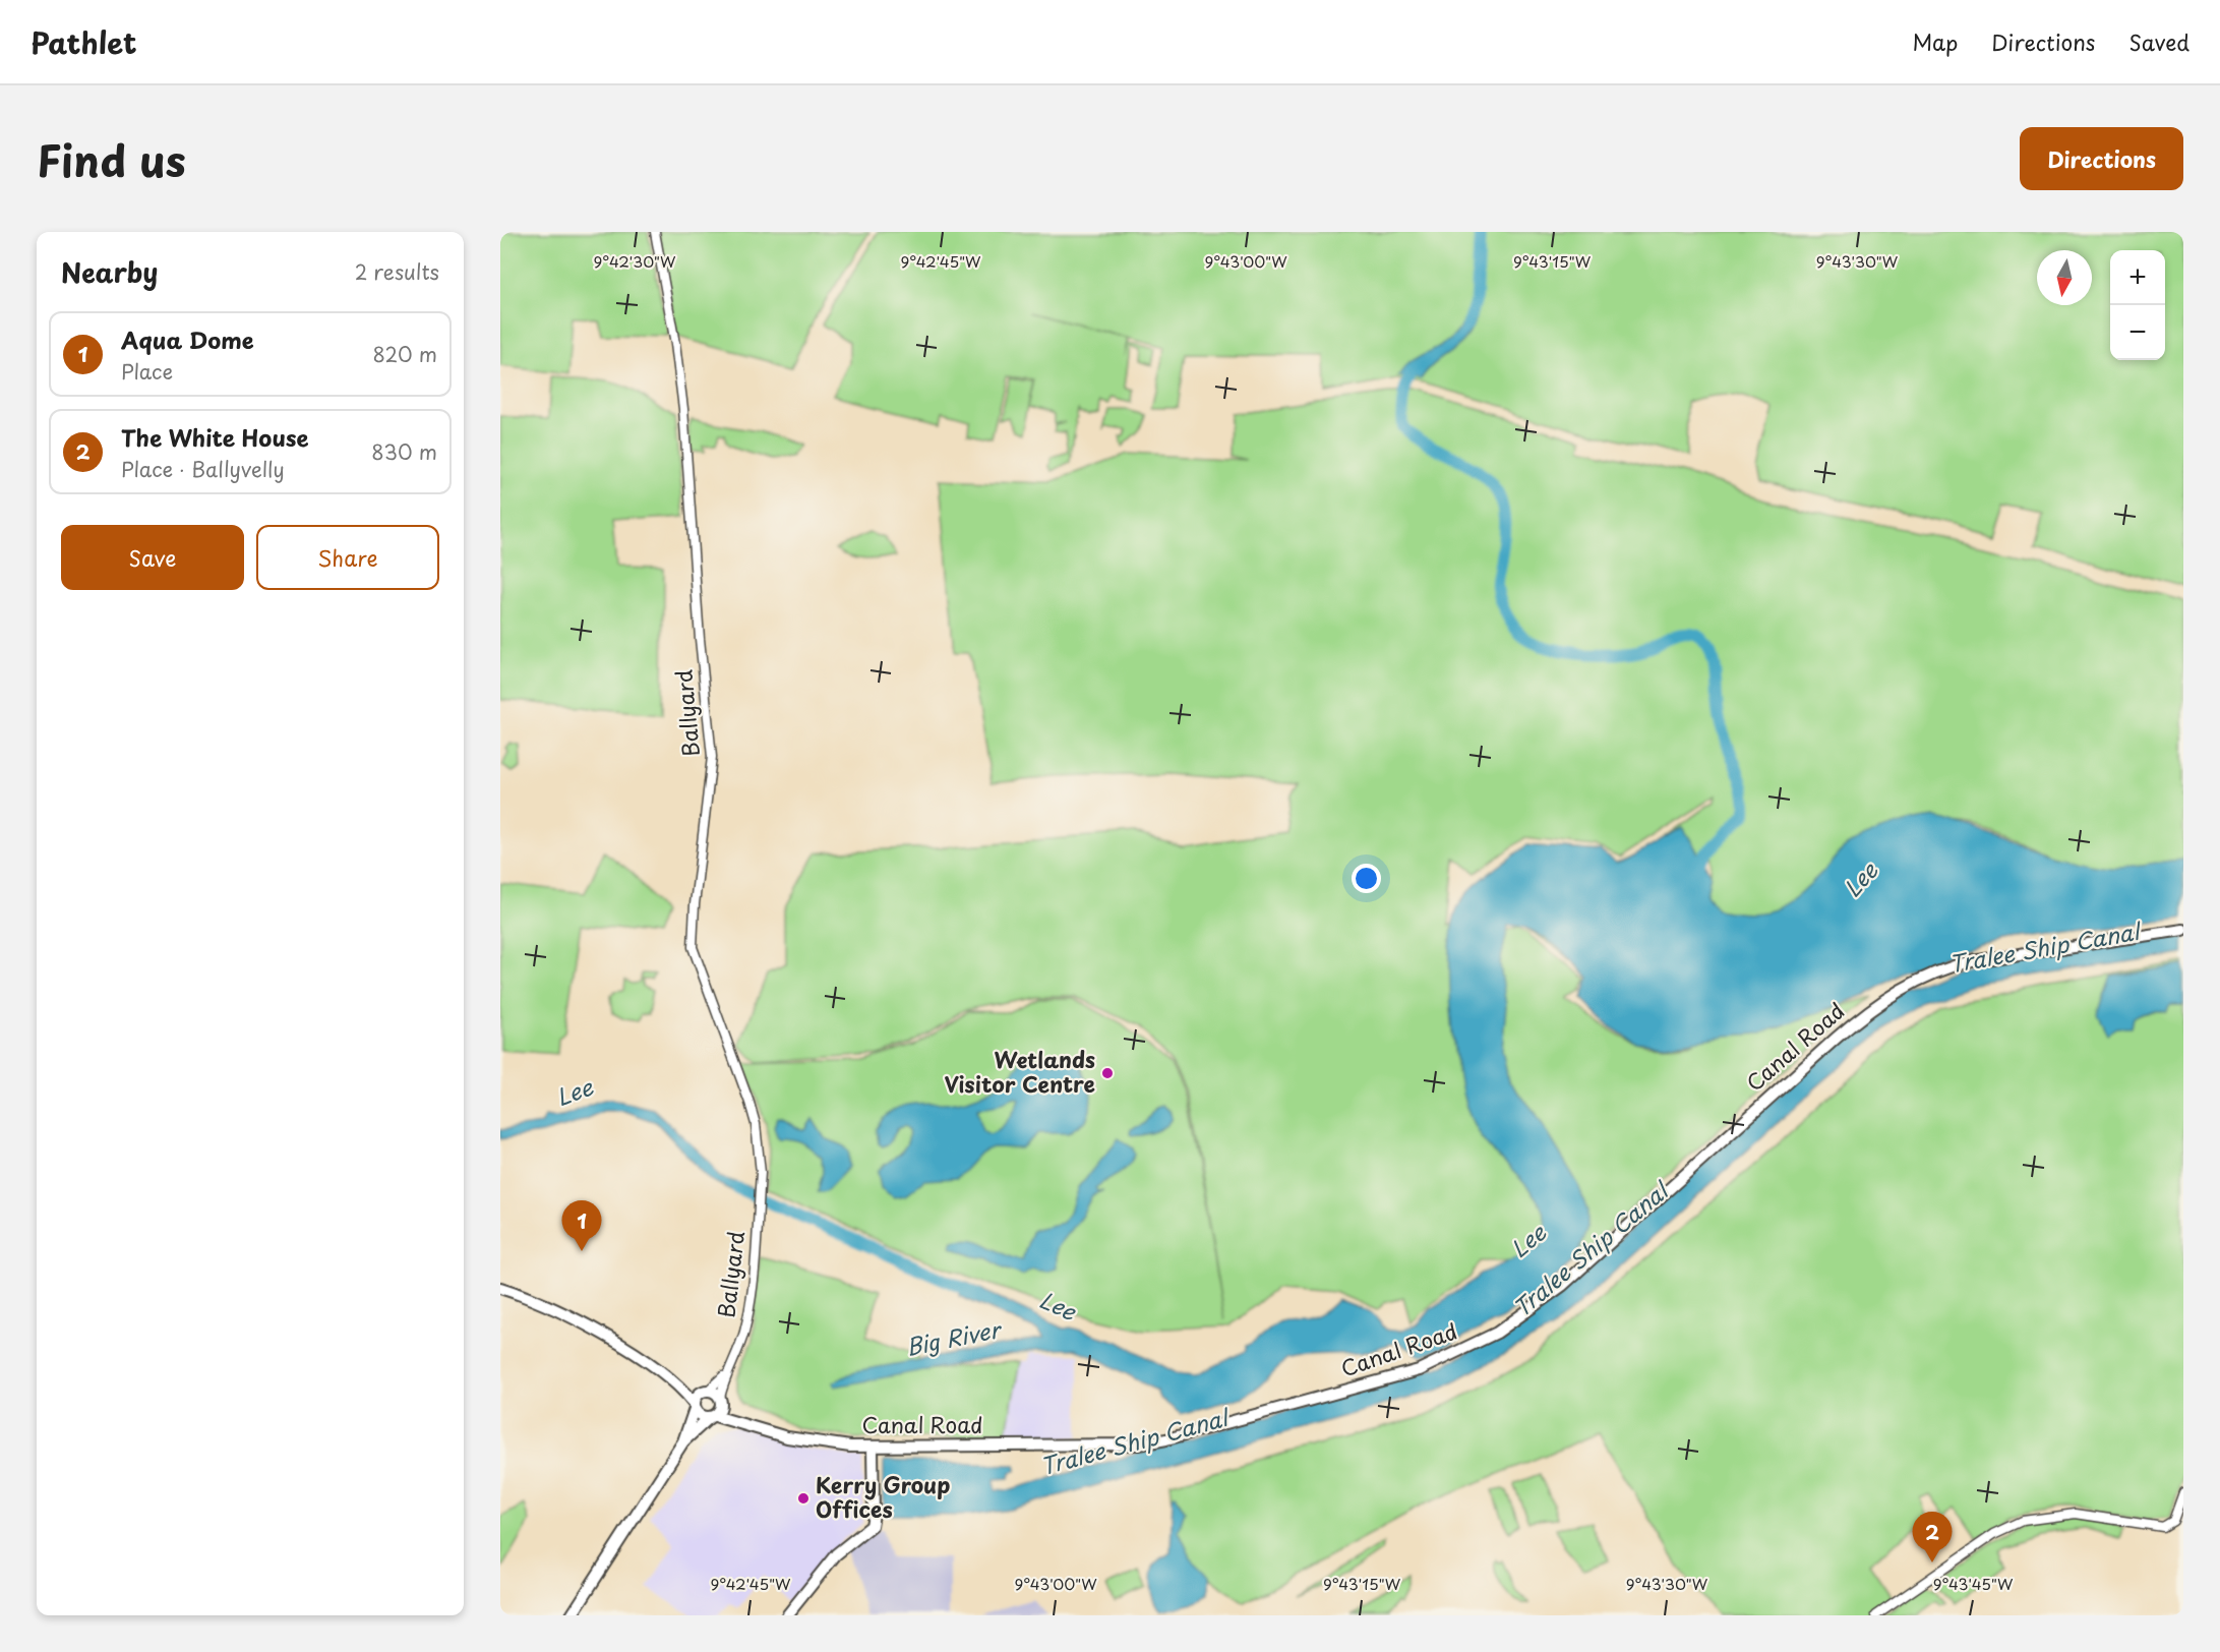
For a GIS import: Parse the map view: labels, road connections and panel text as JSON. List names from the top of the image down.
{
  "streets": {
    "main road": ["Canal Road"],
    "street": ["Ballyard"]
  },
  "water": ["Lee", "Tralee Ship Canal", "Big River"],
  "places": ["Wetlands Visitor Centre", "Kerry Group Offices"],
  "north": "bottom",
  "page": {
    "header": "Pathlet",
    "nav": ["Map", "Directions", "Saved"],
    "title": "Find us",
    "buttons": [
      "Directions",
      ["Save", "Share"]
    ],
    "heading": ["Nearby", "2 results"],
    "map_buttons": ["+", "−"],
    "list": [
      {
        "mark": "1",
        "name": "Aqua Dome",
        "note": "Place",
        "value": "820 m"
      },
      {
        "mark": "2",
        "name": "The White House",
        "note": "Place · Ballyvelly",
        "value": "830 m"
      }
    ],
    "pins": ["1", "2"]
  },
  "coordinates": [
    "9°42'30\"W",
    "9°42'45\"W",
    "9°43'00\"W",
    "9°43'15\"W",
    "9°43'30\"W",
    "9°43'45\"W"
  ]
}
